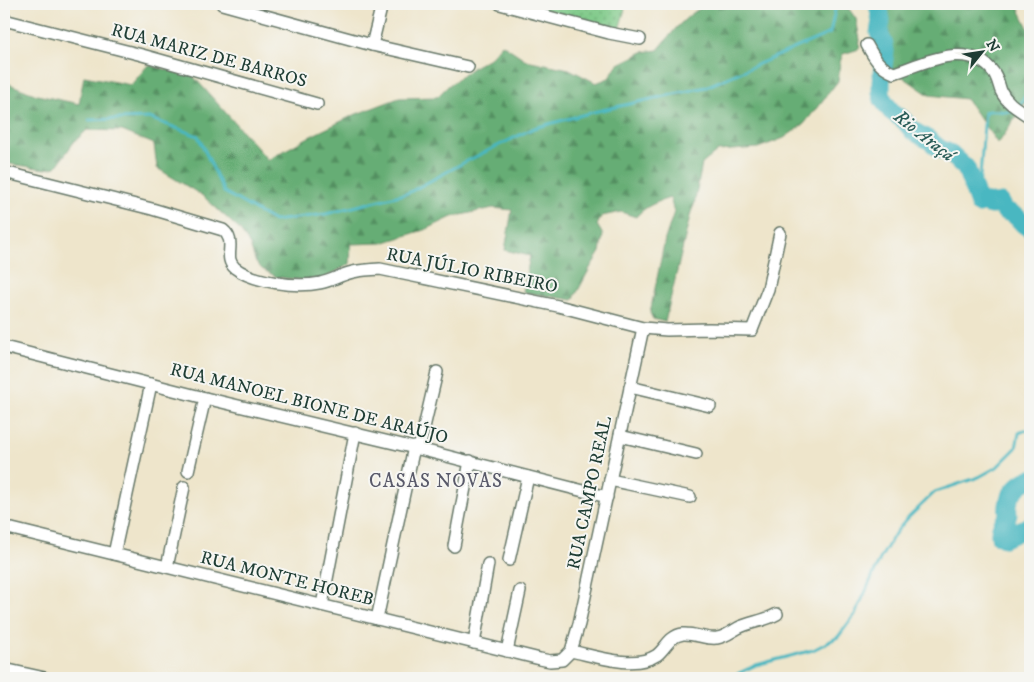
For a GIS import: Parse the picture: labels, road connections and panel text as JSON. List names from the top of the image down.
{
  "streets": {
    "street": [
      "RUA MARIZ DE BARROS",
      "RUA JÚLIO RIBEIRO",
      "RUA MANOEL BIONE DE ARAÚJO",
      "RUA CAMPO REAL",
      "RUA MONTE HOREB"
    ]
  },
  "crossings": [
    ["RUA JÚLIO RIBEIRO", "RUA CAMPO REAL"],
    ["RUA MANOEL BIONE DE ARAÚJO", "RUA CAMPO REAL"],
    ["RUA CAMPO REAL", "RUA MONTE HOREB"]
  ],
  "districts": ["CASAS NOVAS"],
  "water": ["Rio Araçá"],
  "north": "top right"
}
